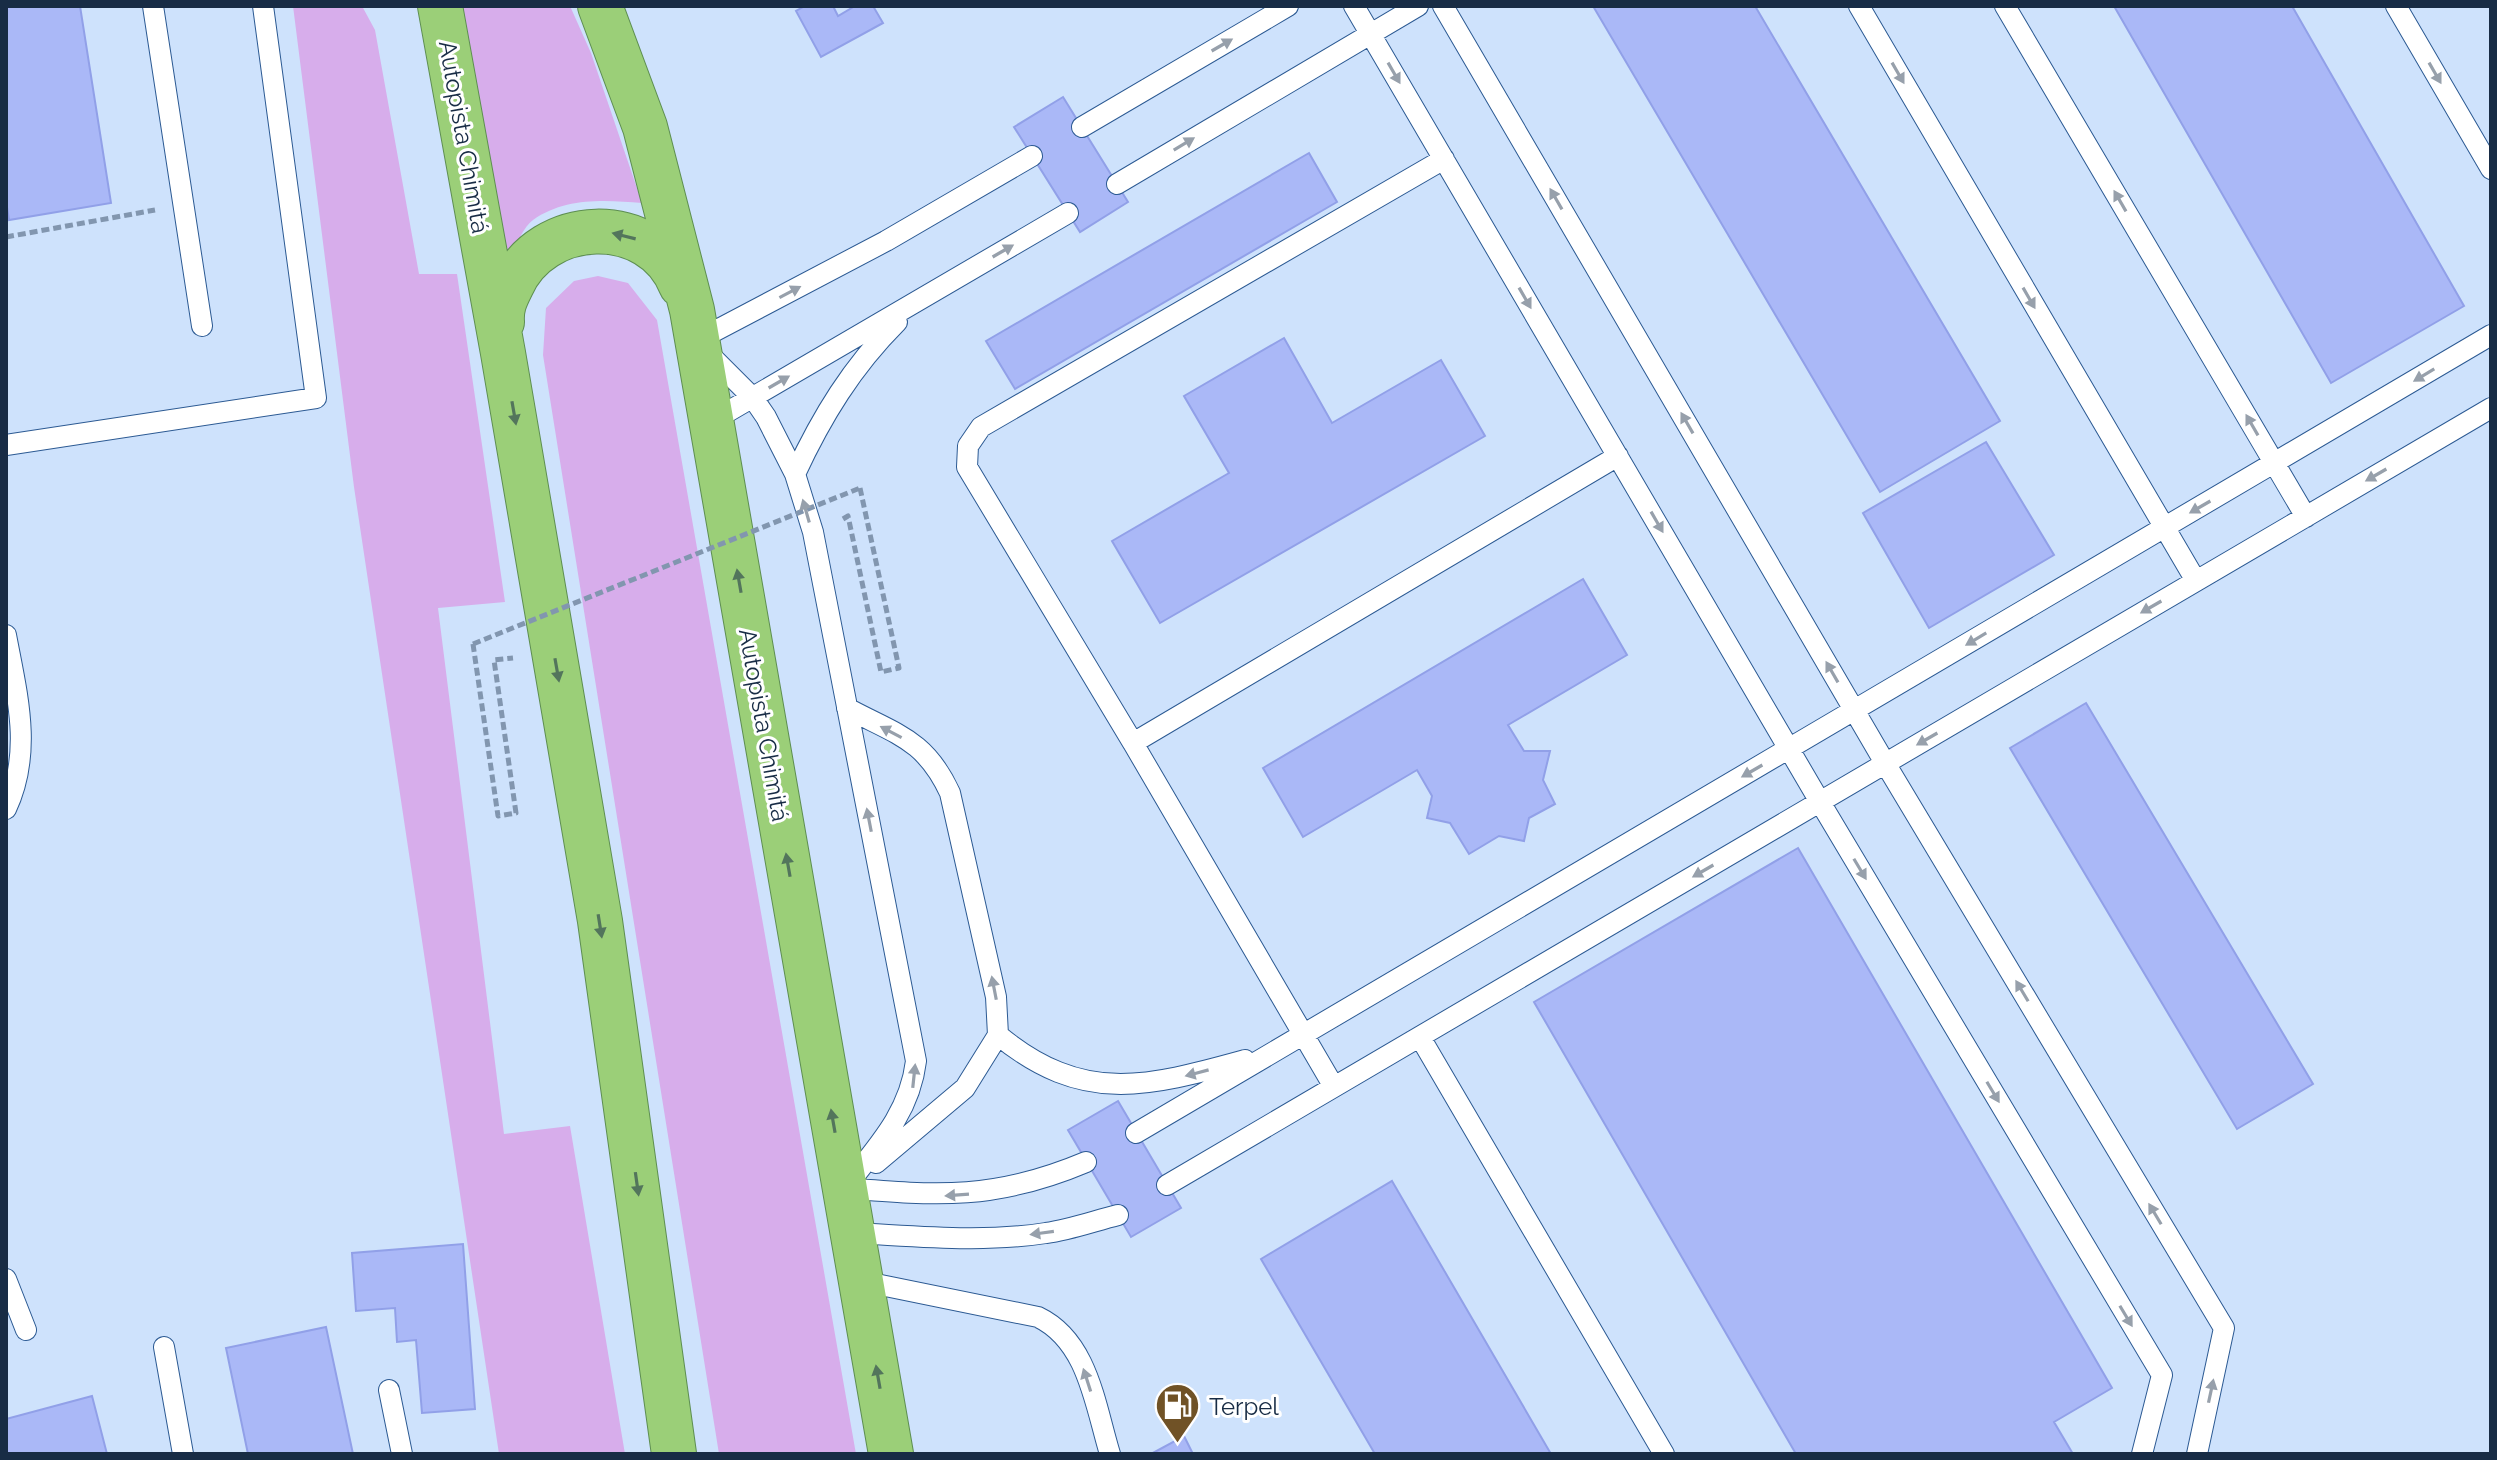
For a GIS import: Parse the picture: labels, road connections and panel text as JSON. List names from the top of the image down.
{
  "streets": {
    "highway": ["Autopista Chimitá"]
  },
  "places": {
    "fuel station": ["Terpel"]
  }
}
